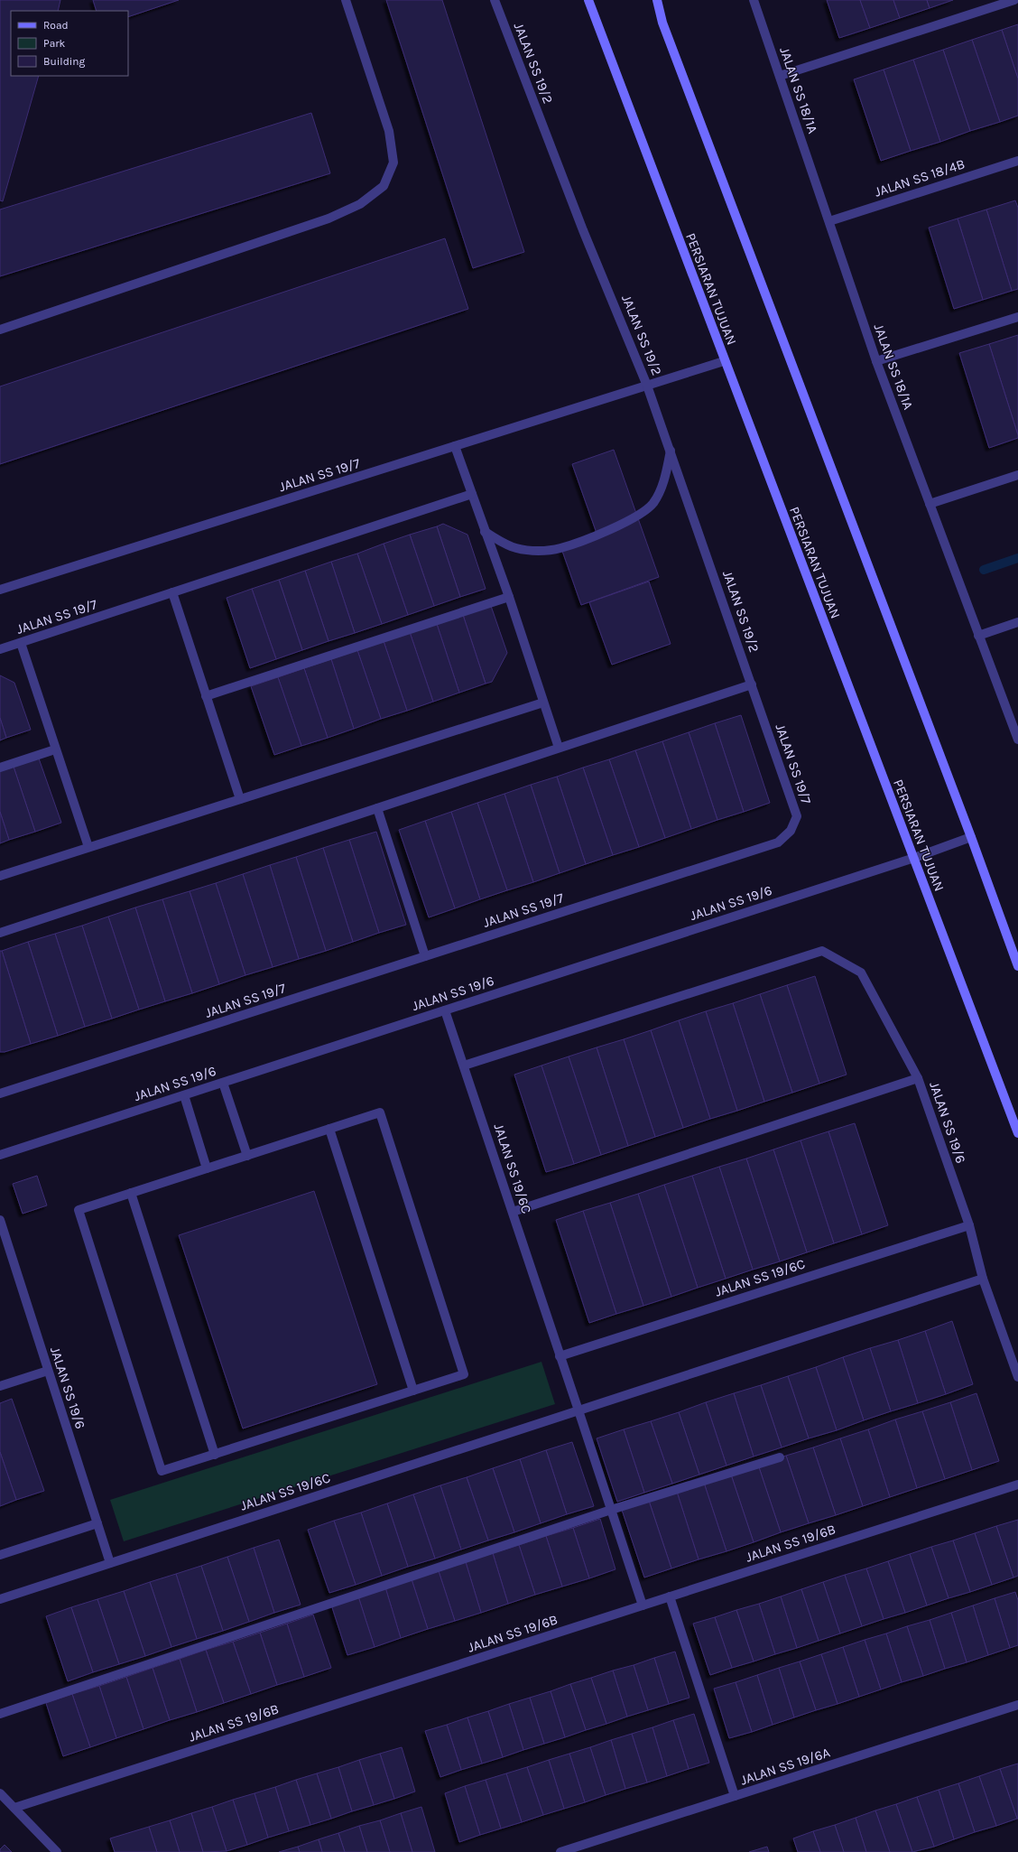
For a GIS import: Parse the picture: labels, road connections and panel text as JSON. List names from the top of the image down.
{
  "streets": {
    "main road": ["PERSIARAN TUJUAN"],
    "street": [
      "JALAN SS 19/2",
      "JALAN SS 18/1A",
      "JALAN SS 18/4B",
      "JALAN SS 19/7",
      "JALAN SS 19/6",
      "JALAN SS 19/6C",
      "JALAN SS 19/6B",
      "JALAN SS 19/6A"
    ]
  },
  "crossings": [
    ["JALAN SS 19/2", "JALAN SS 19/7"],
    ["JALAN SS 18/1A", "JALAN SS 18/4B"],
    ["PERSIARAN TUJUAN", "JALAN SS 19/7"],
    ["PERSIARAN TUJUAN", "JALAN SS 19/6"],
    ["JALAN SS 19/6", "JALAN SS 19/6C"]
  ],
  "legend": ["Road", "Park", "Building"]
}
